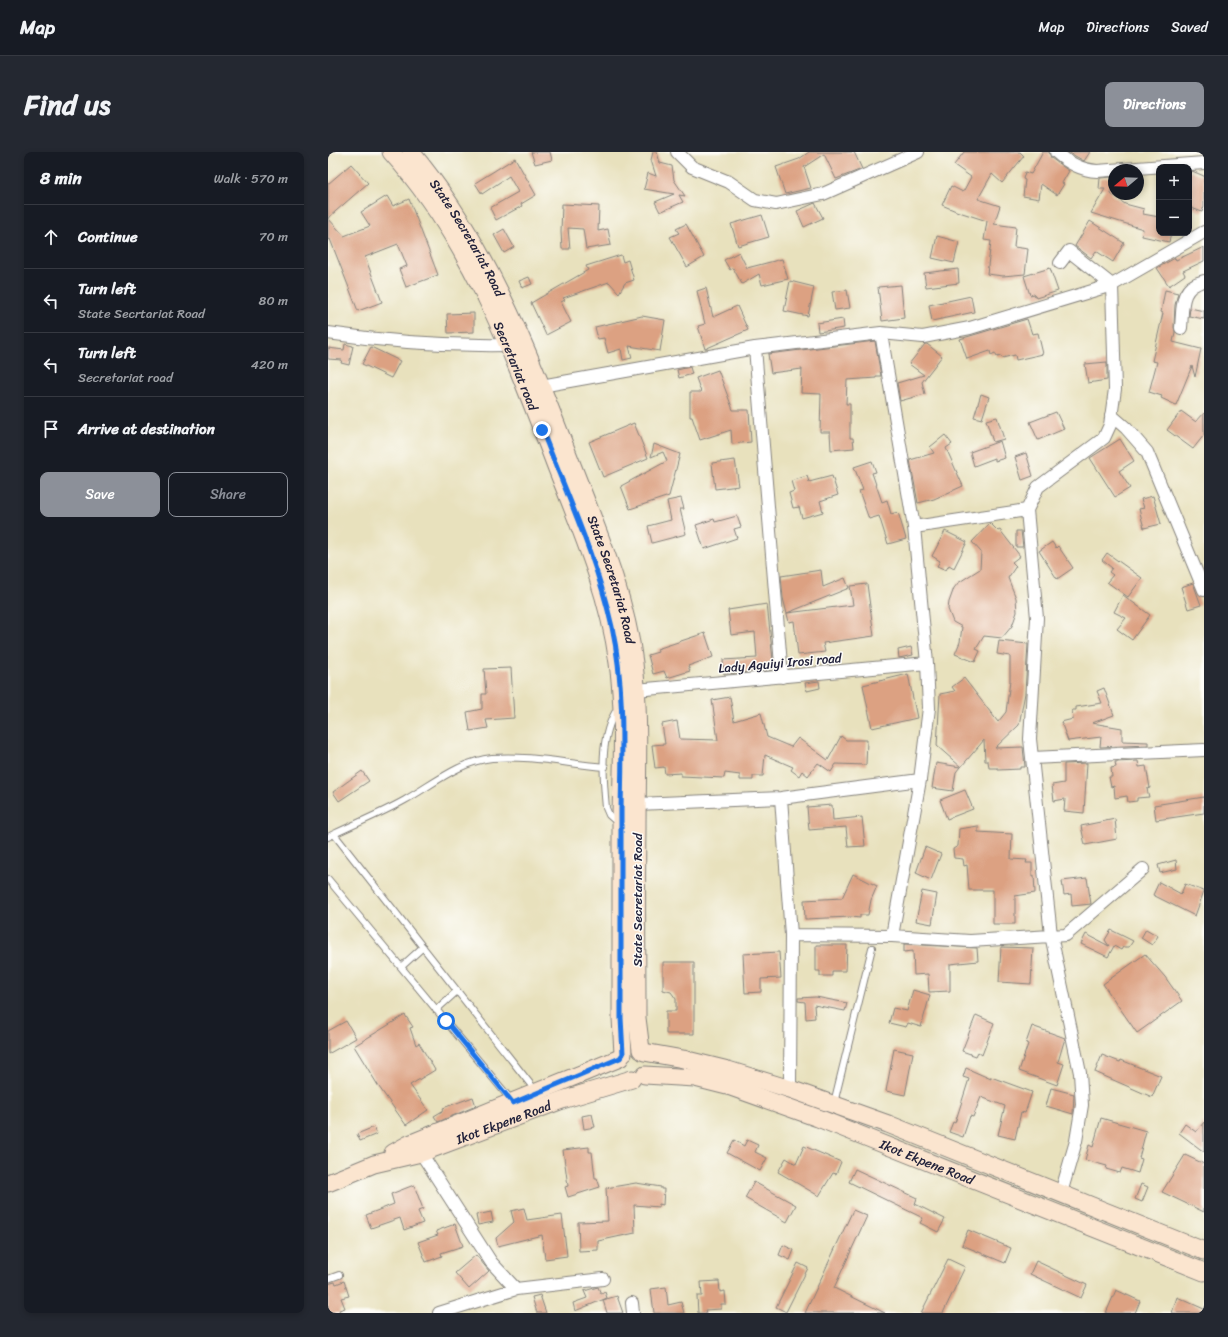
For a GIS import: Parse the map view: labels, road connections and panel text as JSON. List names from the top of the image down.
{
  "streets": {
    "street": [
      "State Secretariat Road",
      "Secretariat road",
      "Lady Aguiyi Irosi road",
      "Ikot Ekpene Road"
    ]
  },
  "crossings": [
    ["State Secretariat Road", "Secretariat road"],
    ["State Secretariat Road", "Lady Aguiyi Irosi road"],
    ["State Secretariat Road", "Ikot Ekpene Road"],
    ["Secretariat road", "Ikot Ekpene Road"]
  ],
  "north": "left",
  "page": {
    "header": "Map",
    "nav": ["Map", "Directions", "Saved"],
    "title": "Find us",
    "buttons": [
      "Directions",
      ["Save", "Share"]
    ],
    "heading": ["8 min", "Walk · 570 m"],
    "map_buttons": ["+", "−"],
    "list": [
      ["Continue", "70 m"],
      ["Turn left", "State Secrtariat Road", "80 m"],
      ["Turn left", "Secretariat road", "420 m"],
      "Arrive at destination"
    ]
  }
}
